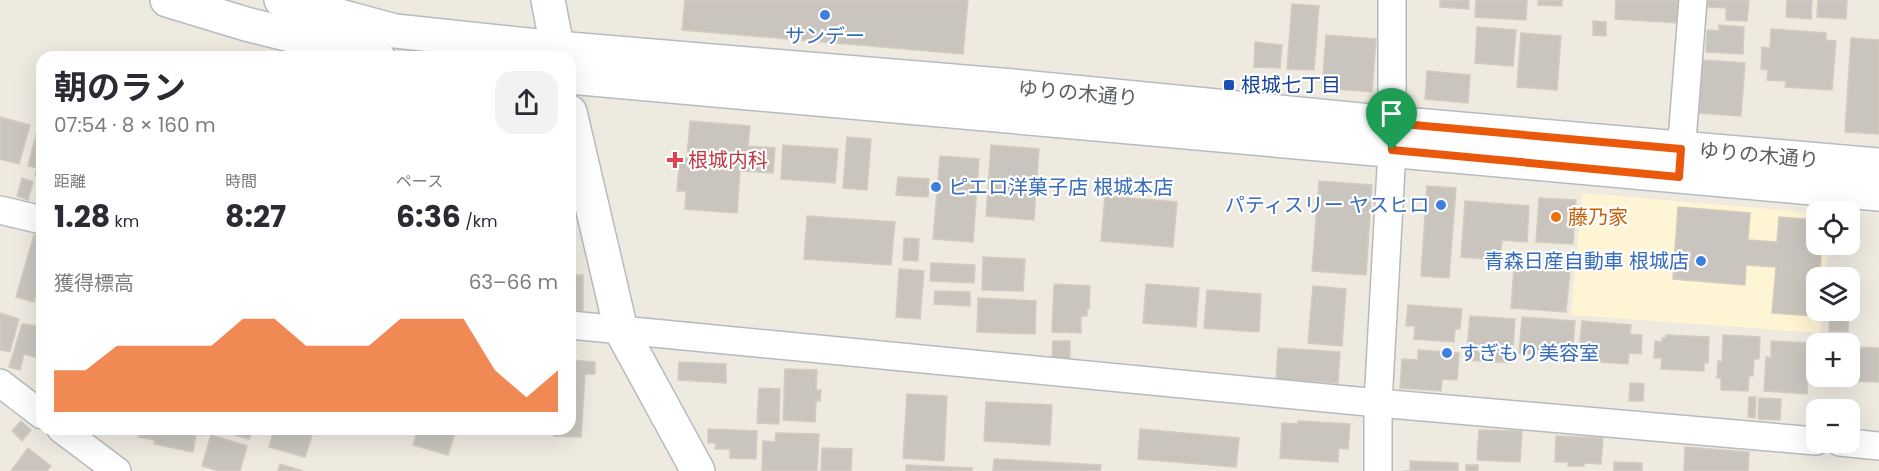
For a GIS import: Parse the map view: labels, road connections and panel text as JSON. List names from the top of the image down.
{
  "streets": {
    "street": ["ゆりの木通り"]
  },
  "places": {
    "other": [
      "サンデー",
      "ピエロ洋菓子店 根城本店",
      "パティスリー ヤスヒロ",
      "藤乃家",
      "青森日産自動車 根城店",
      "すぎもり美容室"
    ],
    "transit": ["根城七丁目"],
    "health": ["根城内科"]
  },
  "page": {
    "heading": ["朝のラン", "07:54 · 8 × 160 m"],
    "stats": [
      ["距離", "1.28 km"],
      ["時間", "8:27"],
      ["ペース", "6:36 /km"]
    ],
    "map_buttons": ["+", "−"],
    "chart": ["獲得標高", "63–66 m"]
  }
}
